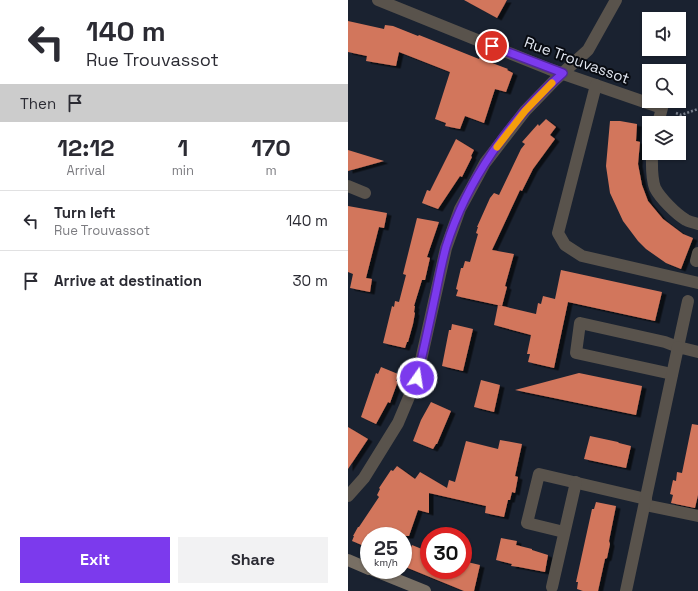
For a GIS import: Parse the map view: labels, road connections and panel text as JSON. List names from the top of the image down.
{
  "streets": {
    "street": ["Rue Trouvassot"]
  },
  "page": {
    "turn": ["140 m", "Rue Trouvassot"],
    "then": "Then",
    "eta": [
      "12:12",
      "Arrival",
      "1",
      "min",
      "170",
      "m"
    ],
    "list": [
      {
        "name": "Turn left",
        "note": "Rue Trouvassot",
        "value": "140 m"
      },
      {
        "name": "Arrive at destination",
        "value": "30 m"
      }
    ],
    "speed": "25 km/h",
    "limit": "30",
    "buttons": ["Exit", "Share"]
  }
}
